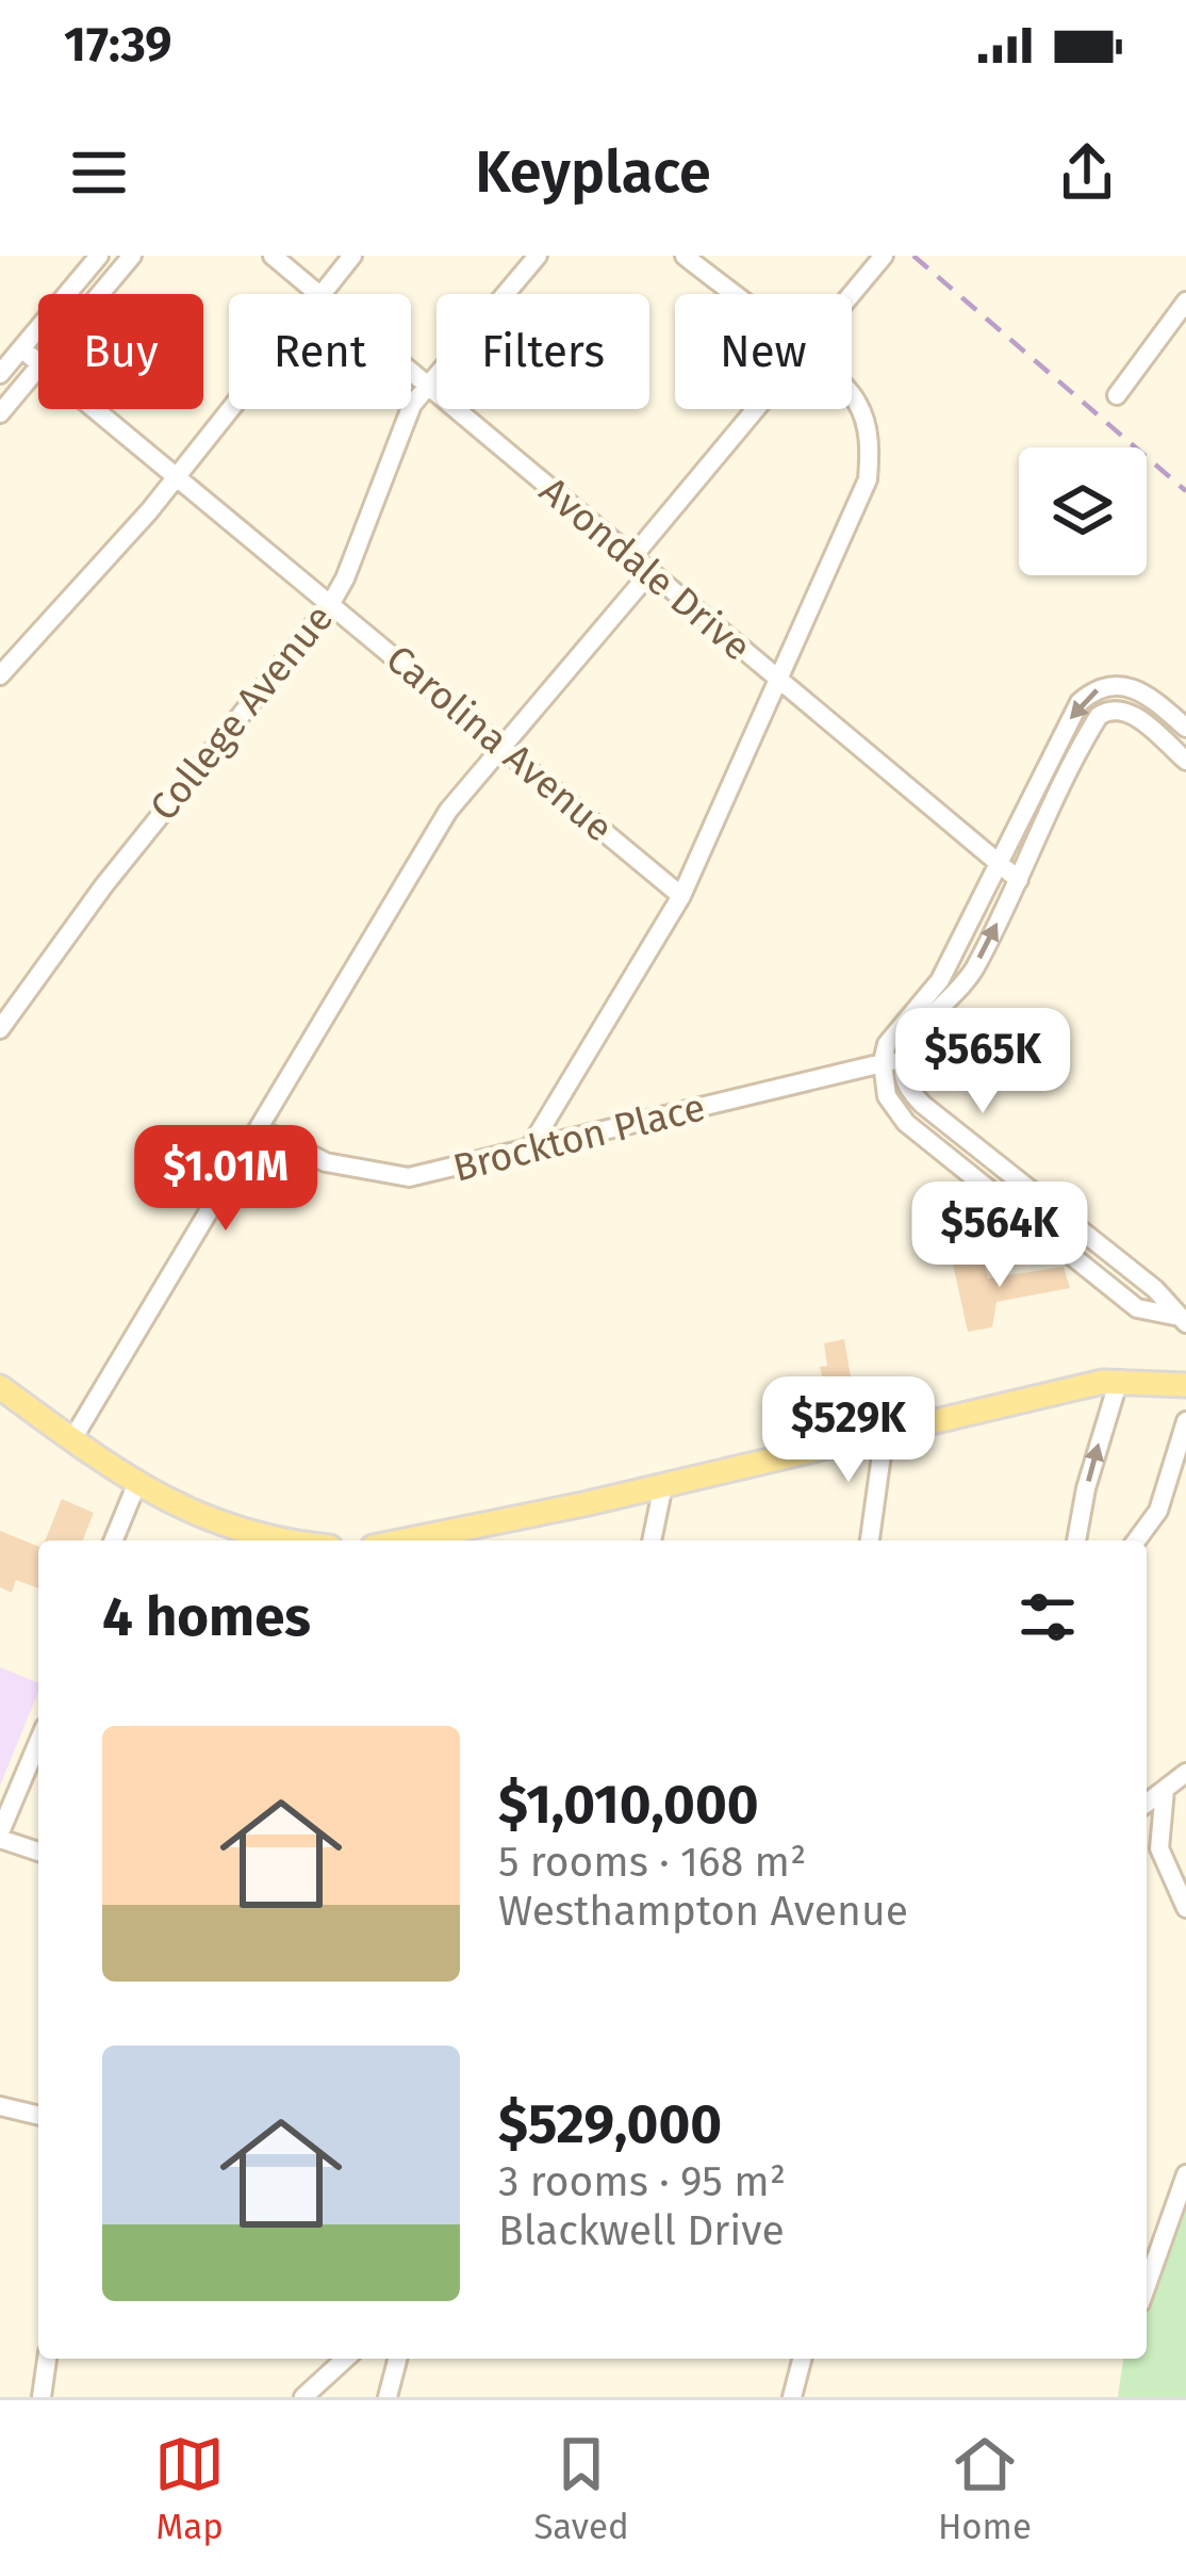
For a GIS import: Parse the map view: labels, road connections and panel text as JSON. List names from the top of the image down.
{
  "streets": {
    "street": [
      "Avondale Drive",
      "College Avenue",
      "Carolina Avenue",
      "Brockton Place"
    ]
  },
  "crossings": [
    ["Avondale Drive", "College Avenue"],
    ["College Avenue", "Carolina Avenue"]
  ],
  "page": {
    "status": "17:39",
    "header": "Keyplace",
    "chip": [
      "Buy",
      "Rent",
      "Filters",
      "New"
    ],
    "price": [
      "$565K",
      "$1.01M",
      "$564K",
      "$529K"
    ],
    "heading": "4 homes",
    "list": [
      {
        "name": "$1,010,000",
        "note": "5 rooms · 168 m² · Westhampton Avenue"
      },
      {
        "name": "$529,000",
        "note": "3 rooms · 95 m² · Blackwell Drive"
      }
    ],
    "tabs": ["Map", "Saved", "Home"]
  }
}
